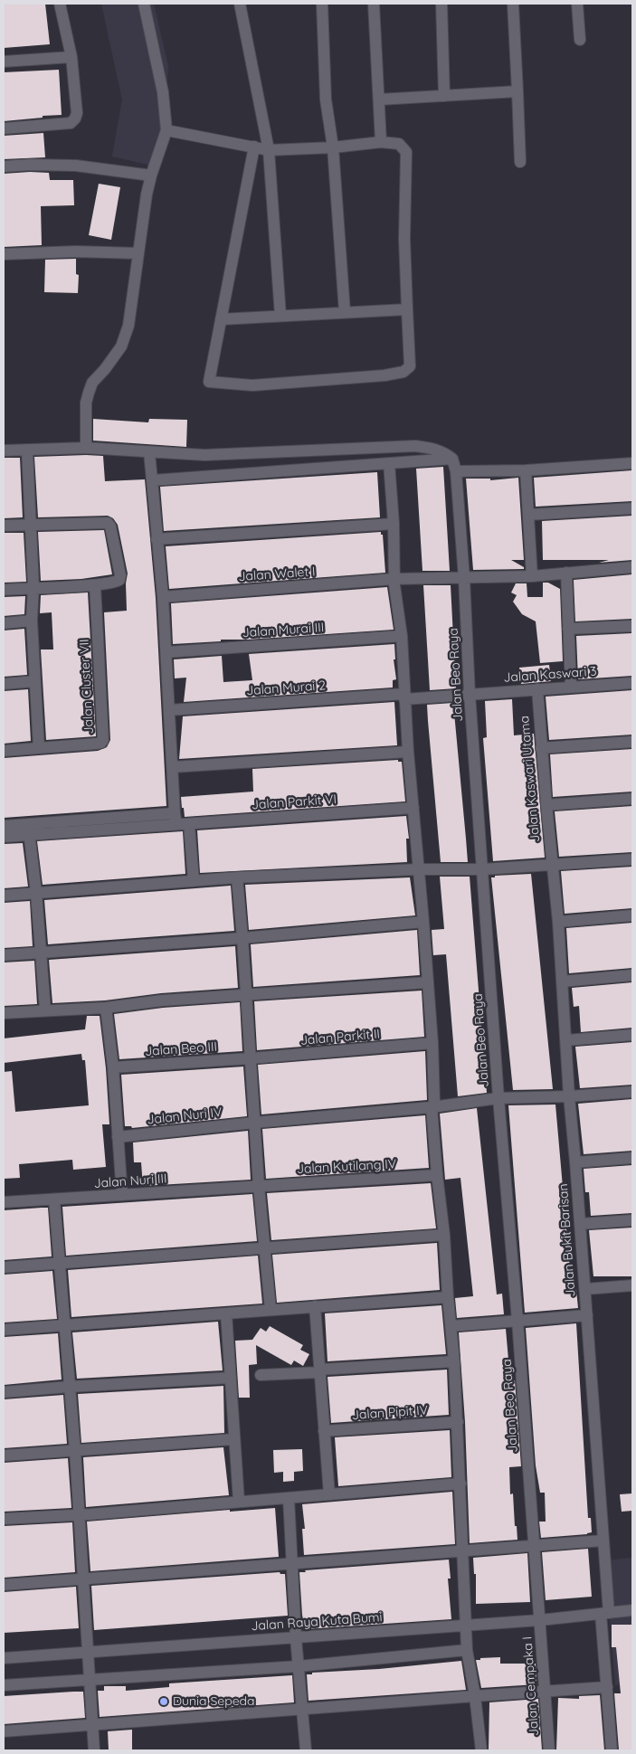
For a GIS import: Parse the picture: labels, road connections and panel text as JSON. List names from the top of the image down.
{
  "streets": {
    "street": [
      "Jalan Walet I",
      "Jalan Murai III",
      "Jalan Beo Raya",
      "Jalan Kaswari 3",
      "Jalan Cluster VII",
      "Jalan Murai 2",
      "Jalan Kaswari Utama",
      "Jalan Parkit VI",
      "Jalan Parkit II",
      "Jalan Beo III",
      "Jalan Nuri IV",
      "Jalan Kutilang IV",
      "Jalan Nuri III",
      "Jalan Bukit Barisan",
      "Jalan Pipit IV",
      "Jalan Raya Kuta Bumi",
      "Jalan Cempaka I"
    ]
  },
  "crossings": [
    ["Jalan Walet I", "Jalan Beo Raya"],
    ["Jalan Beo Raya", "Jalan Kaswari 3"],
    ["Jalan Beo Raya", "Jalan Nuri IV"],
    ["Jalan Beo Raya", "Jalan Raya Kuta Bumi"],
    ["Jalan Beo Raya", "Jalan Cempaka I"],
    ["Jalan Kaswari 3", "Jalan Murai 2"],
    ["Jalan Kaswari 3", "Jalan Kaswari Utama"],
    ["Jalan Kaswari Utama", "Jalan Bukit Barisan"],
    ["Jalan Parkit II", "Jalan Beo III"],
    ["Jalan Nuri IV", "Jalan Bukit Barisan"],
    ["Jalan Kutilang IV", "Jalan Nuri III"],
    ["Jalan Bukit Barisan", "Jalan Raya Kuta Bumi"],
    ["Jalan Raya Kuta Bumi", "Jalan Cempaka I"]
  ],
  "places": ["Dunia Sepeda"]
}
